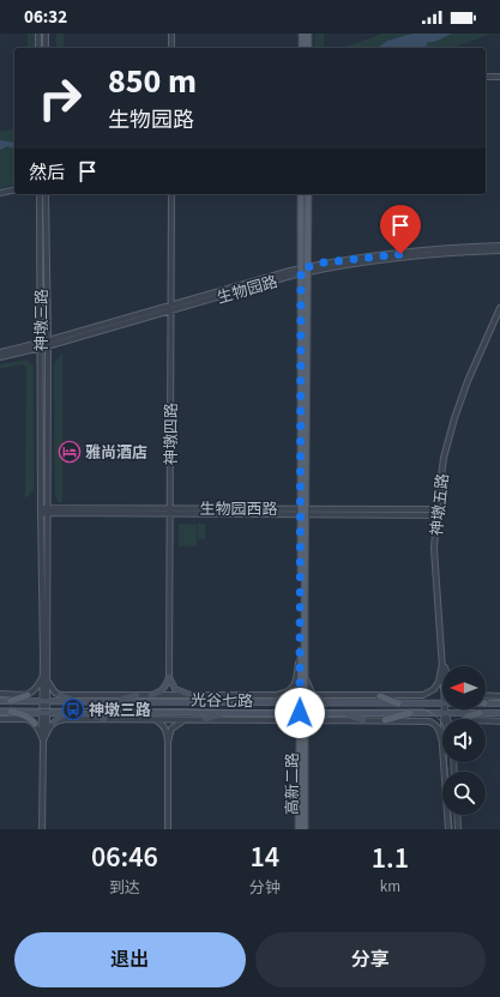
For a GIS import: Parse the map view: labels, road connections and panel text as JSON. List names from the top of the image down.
{
  "streets": {
    "main road": ["光谷七路", "高新二路"],
    "street": [
      "生物园路",
      "神墩三路",
      "神墩四路",
      "神墩五路",
      "生物园西路"
    ]
  },
  "crossings": [
    ["生物园路", "神墩三路"],
    ["生物园路", "神墩四路"],
    ["生物园路", "高新二路"],
    ["神墩三路", "生物园西路"],
    ["神墩三路", "光谷七路"],
    ["神墩四路", "生物园西路"],
    ["神墩五路", "生物园西路"],
    ["神墩五路", "光谷七路"],
    ["生物园西路", "高新二路"],
    ["光谷七路", "高新二路"]
  ],
  "places": {
    "hotel": ["雅尚酒店"],
    "bus stop": ["神墩三路"]
  },
  "north": "left",
  "page": {
    "status": "06:32",
    "turn": ["850 m", "生物园路"],
    "then": "然后",
    "eta": [
      "06:46",
      "到达",
      "14",
      "分钟",
      "1.1",
      "km"
    ],
    "buttons": ["退出", "分享"]
  }
}
